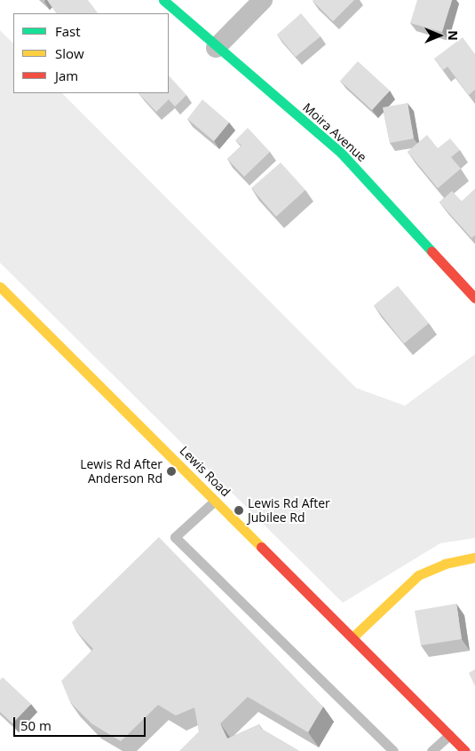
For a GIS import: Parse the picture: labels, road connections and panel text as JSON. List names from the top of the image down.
{
  "streets": {
    "street": ["Moira Avenue", "Lewis Road"]
  },
  "places": ["Lewis Rd After Anderson Rd", "Lewis Rd After Jubilee Rd"],
  "legend": ["Fast", "Slow", "Jam"],
  "scale_bar": "50 m",
  "north": "right"
}
